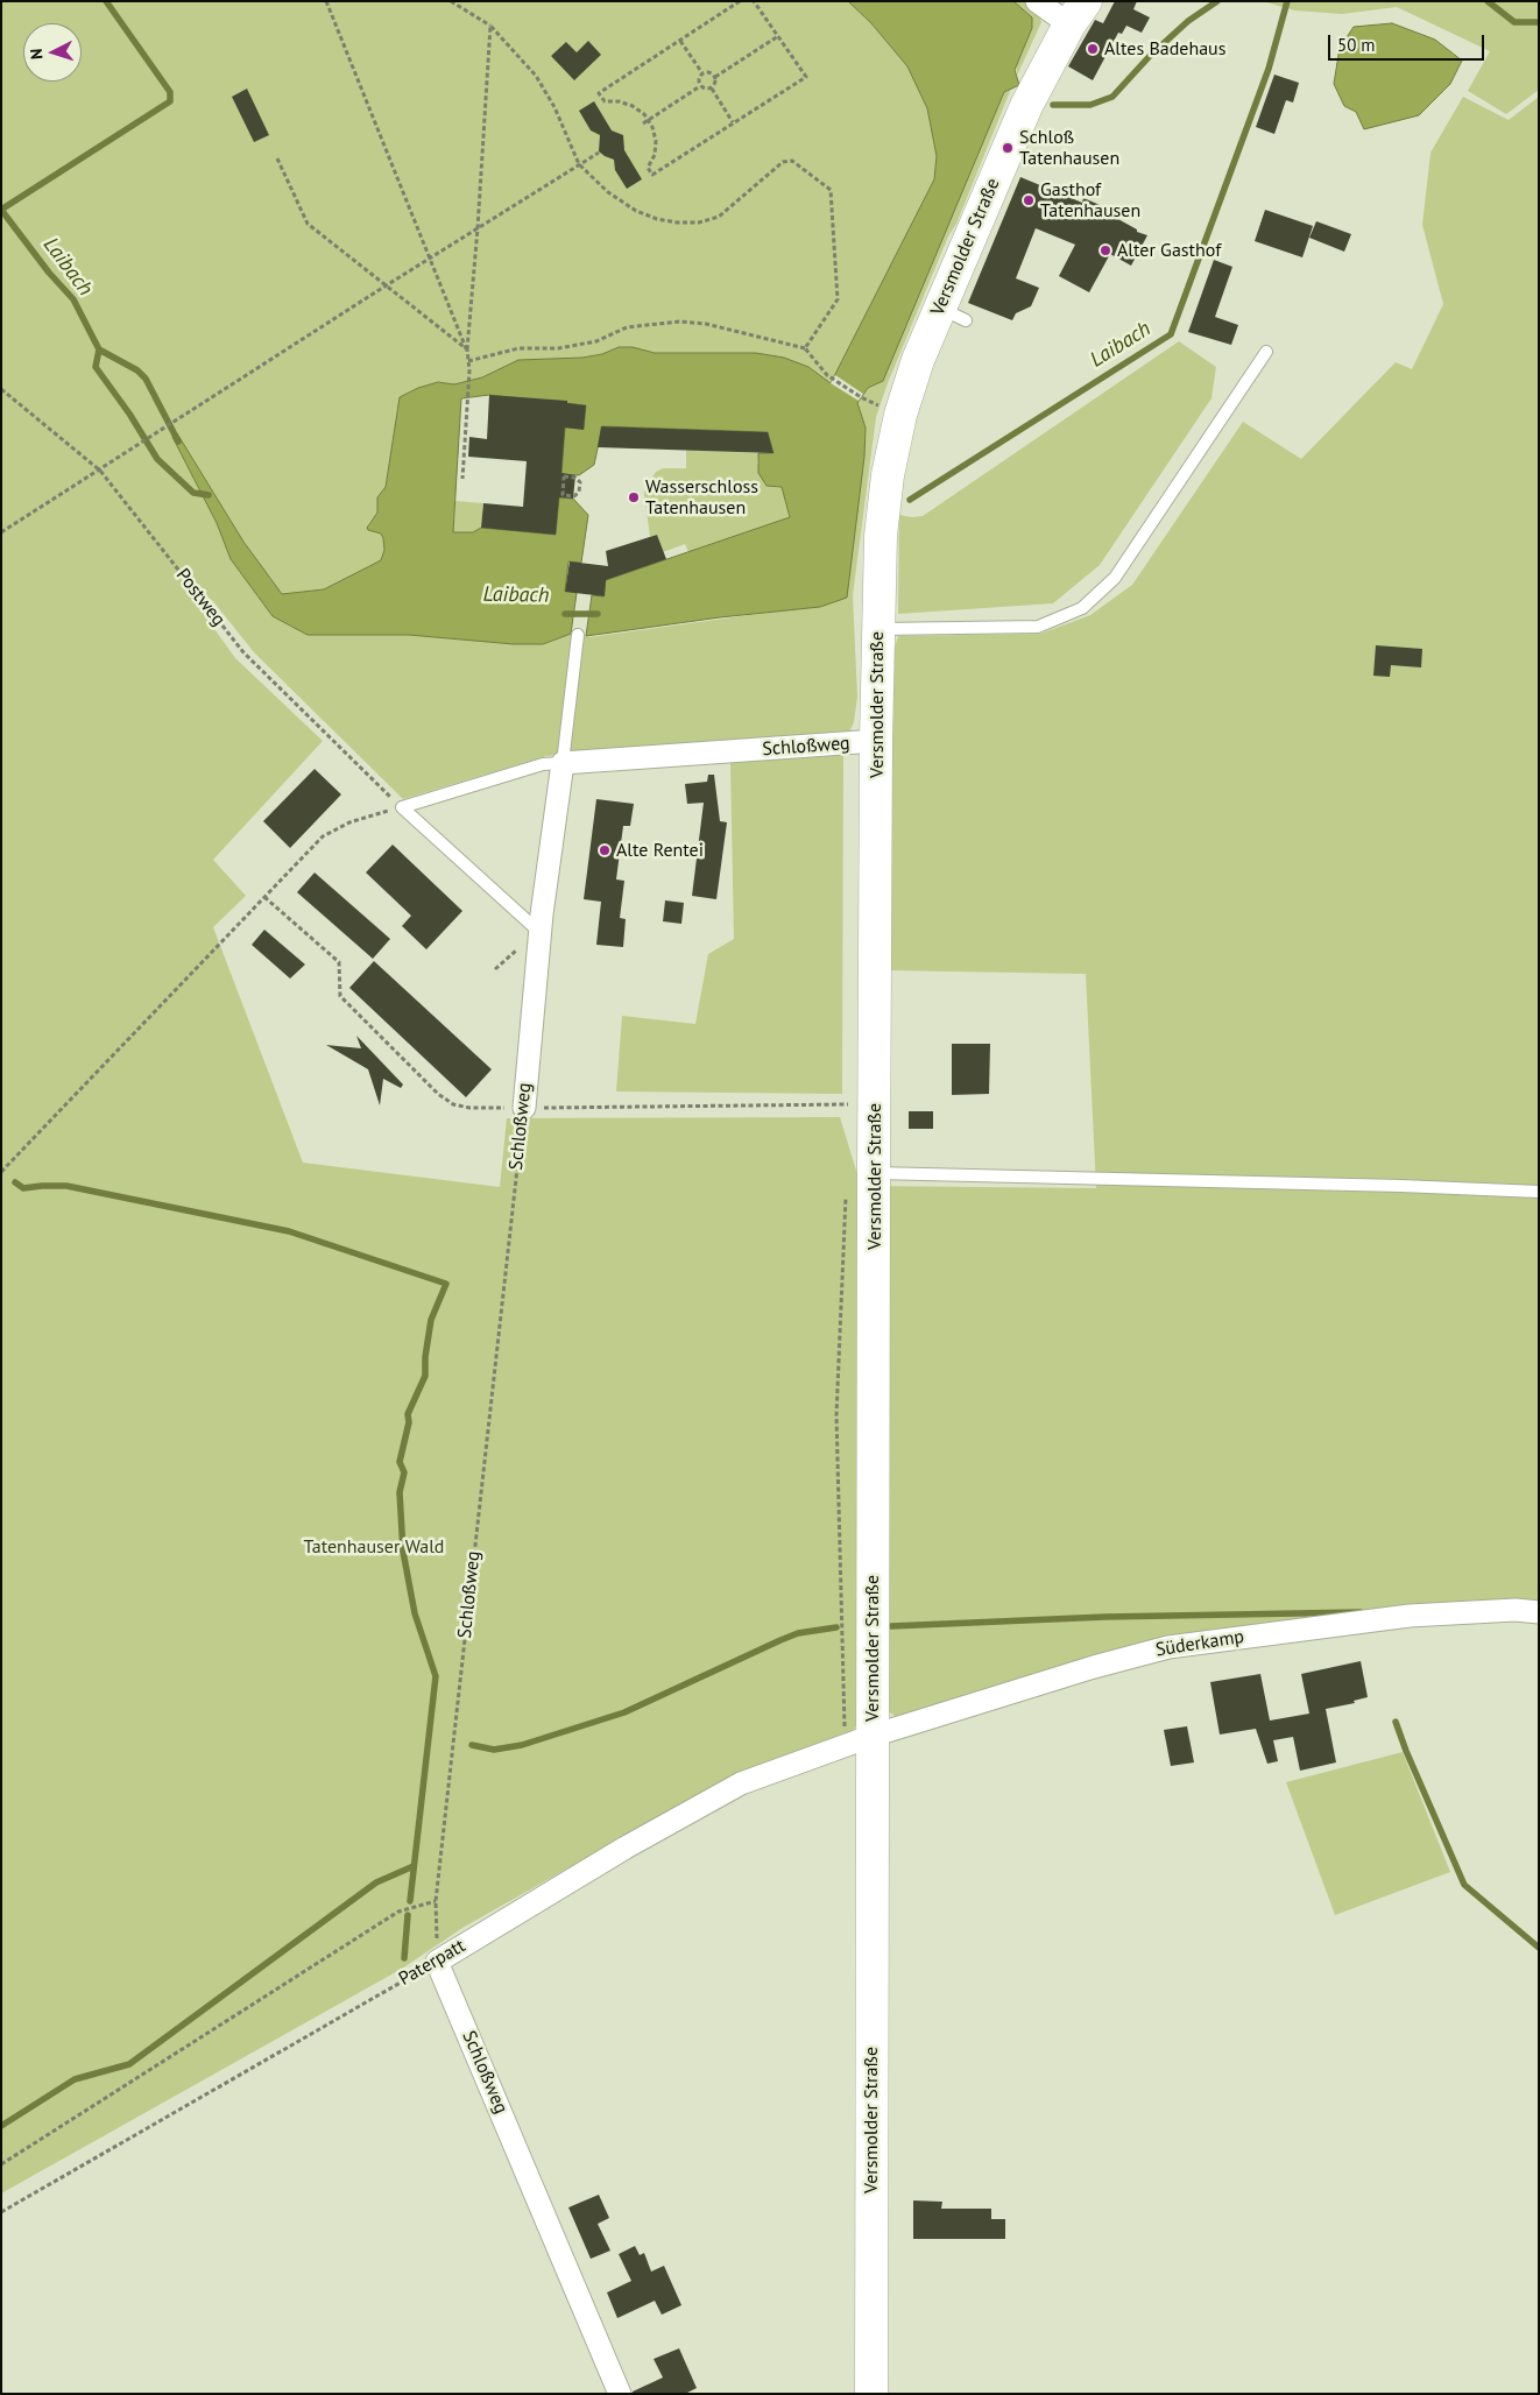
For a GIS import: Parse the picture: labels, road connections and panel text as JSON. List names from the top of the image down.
{
  "streets": {
    "main road": ["Versmolder Straße"],
    "street": ["Schloßweg", "Süderkamp", "Paterpatt"],
    "path": ["Postweg"]
  },
  "crossings": [
    ["Versmolder Straße", "Schloßweg"],
    ["Versmolder Straße", "Süderkamp"],
    ["Versmolder Straße", "Paterpatt"],
    ["Schloßweg", "Paterpatt"],
    ["Süderkamp", "Paterpatt"]
  ],
  "water": ["Laibach"],
  "parks": ["Tatenhauser Wald"],
  "places": [
    "Altes Badehaus",
    "Schloß Tatenhausen",
    "Gasthof Tatenhausen",
    "Alter Gasthof",
    "Wasserschloss Tatenhausen",
    "Alte Rentei"
  ],
  "scale_bar": "50 m",
  "north": "left"
}
